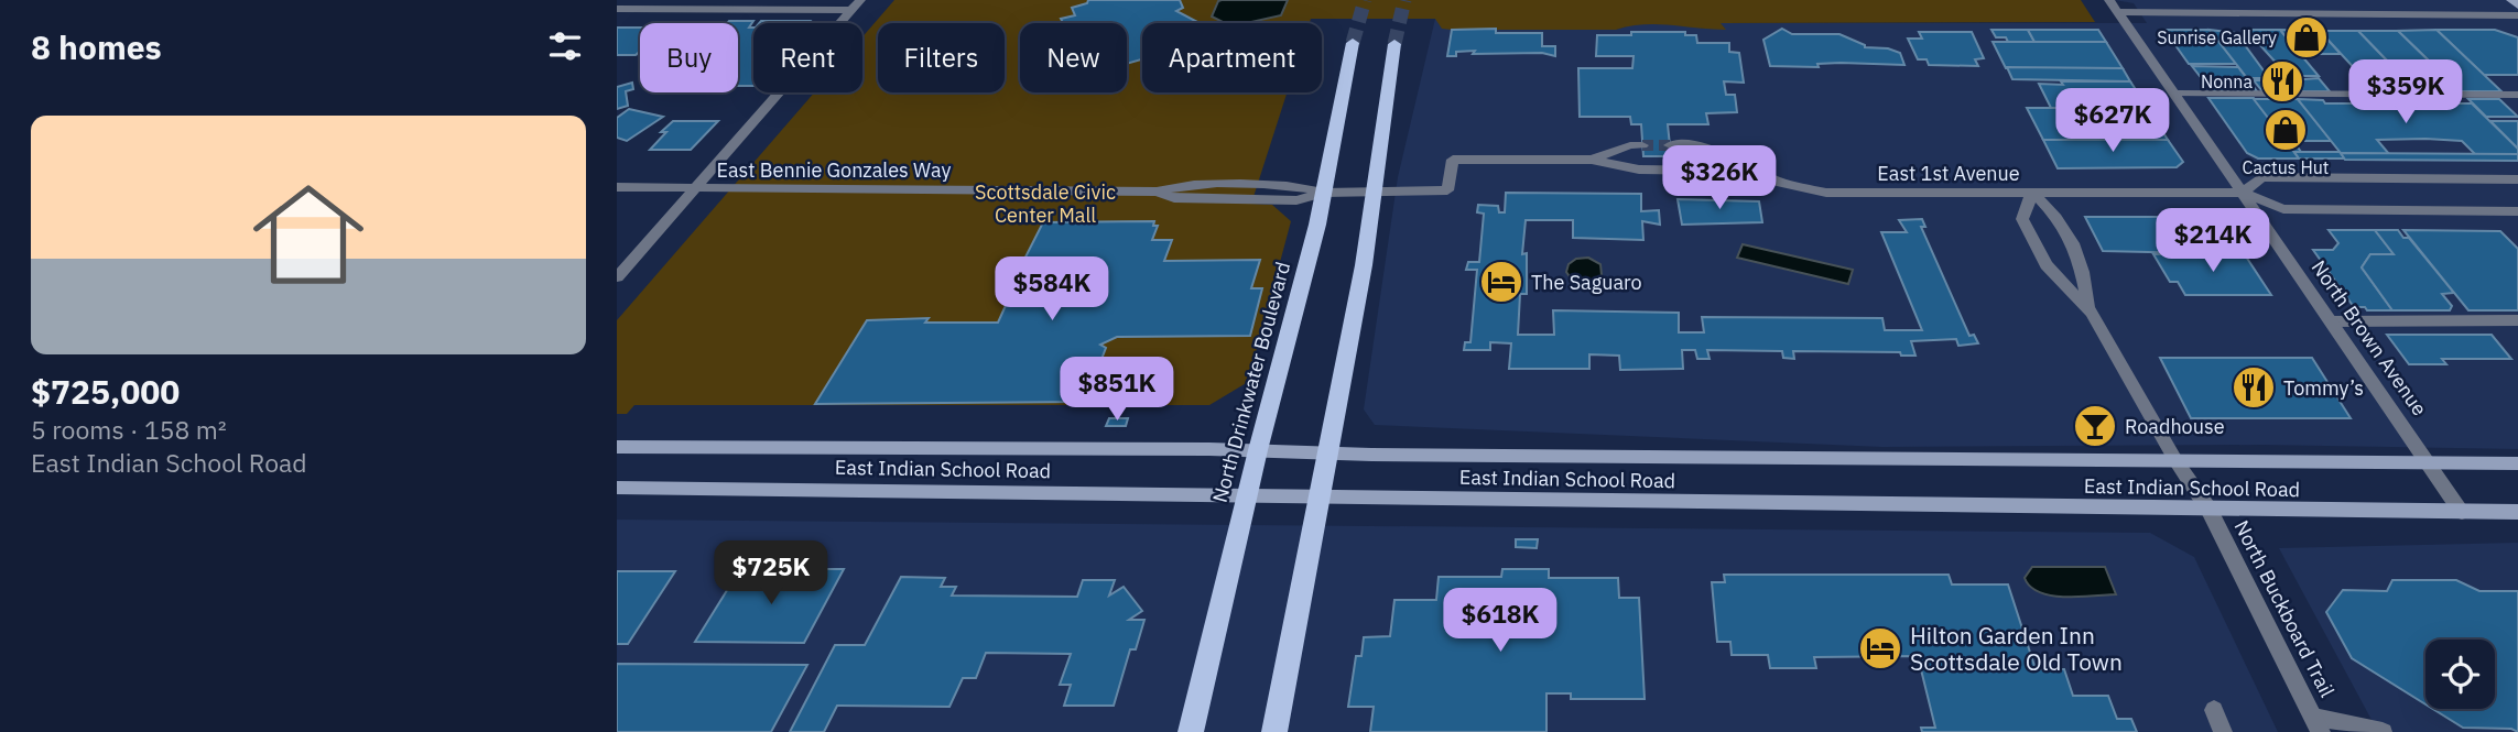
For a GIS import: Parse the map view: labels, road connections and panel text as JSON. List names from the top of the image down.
{
  "streets": {
    "main road": ["North Drinkwater Boulevard", "East Indian School Road"],
    "street": [
      "East Bennie Gonzales Way",
      "East 1st Avenue",
      "North Brown Avenue",
      "North Buckboard Trail"
    ]
  },
  "crossings": [
    ["East Bennie Gonzales Way", "East 1st Avenue"],
    ["East Bennie Gonzales Way", "North Drinkwater Boulevard"],
    ["East 1st Avenue", "North Brown Avenue"],
    ["East 1st Avenue", "North Drinkwater Boulevard"],
    ["East 1st Avenue", "North Buckboard Trail"],
    ["North Brown Avenue", "East Indian School Road"],
    ["North Drinkwater Boulevard", "East Indian School Road"],
    ["East Indian School Road", "North Buckboard Trail"]
  ],
  "parks": ["Scottsdale Civic Center Mall"],
  "places": {
    "shop": ["Sunrise Gallery", "Cactus Hut"],
    "restaurant": ["Nonna", "Tommy’s"],
    "hotel": ["The Saguaro", "Hilton Garden Inn Scottsdale Old Town"],
    "bar": ["Roadhouse"]
  },
  "page": {
    "heading": "8 homes",
    "chip": [
      "Buy",
      "Rent",
      "Filters",
      "New",
      "Apartment"
    ],
    "price": [
      "$359K",
      "$627K",
      "$326K",
      "$214K",
      "$584K",
      "$851K",
      "$725K",
      "$618K"
    ],
    "list": [
      {
        "name": "$725,000",
        "note": "5 rooms · 158 m² · East Indian School Road"
      }
    ]
  }
}
